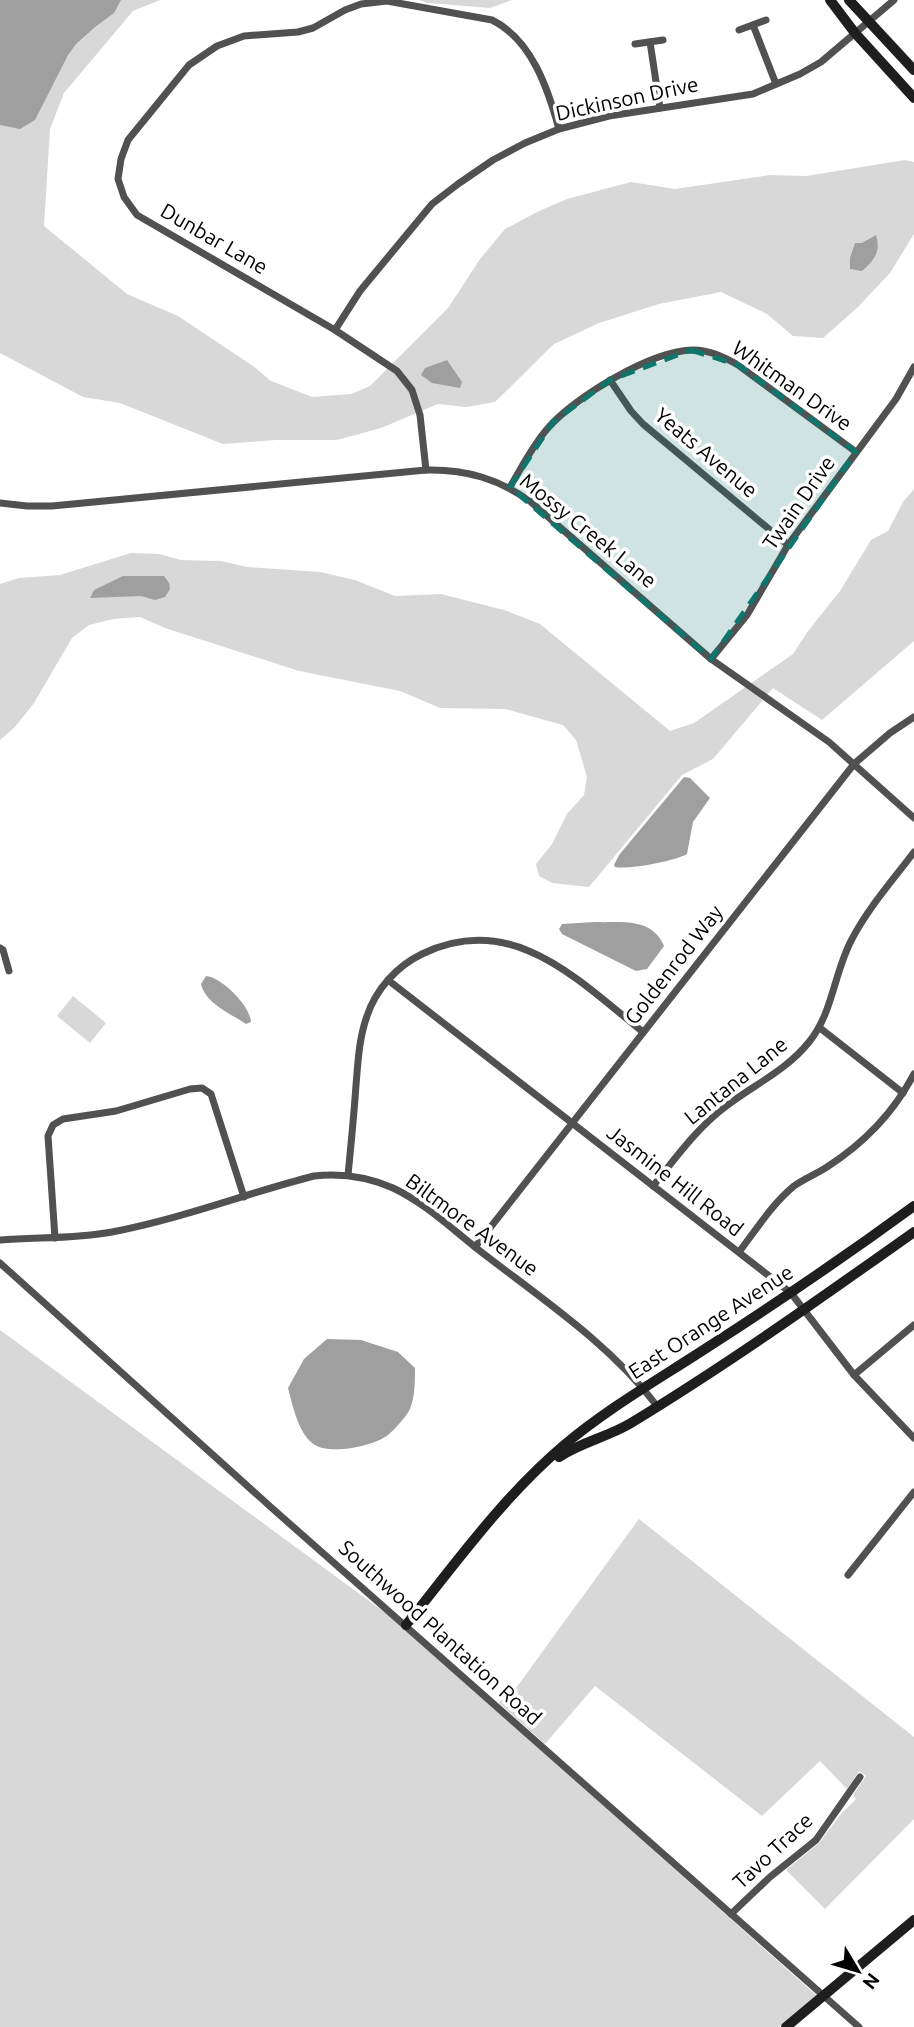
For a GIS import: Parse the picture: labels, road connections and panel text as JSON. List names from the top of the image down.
{
  "streets": {
    "street": [
      "Dickinson Drive",
      "Dunbar Lane",
      "Whitman Drive",
      "Yeats Avenue",
      "Twain Drive",
      "Mossy Creek Lane",
      "Goldenrod Way",
      "Lantana Lane",
      "Jasmine Hill Road",
      "Biltmore Avenue",
      "East Orange Avenue",
      "Southwood Plantation Road",
      "Tavo Trace"
    ]
  },
  "crossings": [
    ["Dickinson Drive", "Dunbar Lane"],
    ["Dunbar Lane", "Mossy Creek Lane"],
    ["Whitman Drive", "Yeats Avenue"],
    ["Whitman Drive", "Twain Drive"],
    ["Whitman Drive", "Mossy Creek Lane"],
    ["Yeats Avenue", "Twain Drive"],
    ["Twain Drive", "Mossy Creek Lane"],
    ["Mossy Creek Lane", "Goldenrod Way"],
    ["Goldenrod Way", "Jasmine Hill Road"],
    ["Goldenrod Way", "Biltmore Avenue"],
    ["Lantana Lane", "Jasmine Hill Road"],
    ["Jasmine Hill Road", "East Orange Avenue"],
    ["Biltmore Avenue", "East Orange Avenue"],
    ["East Orange Avenue", "Southwood Plantation Road"],
    ["Southwood Plantation Road", "Tavo Trace"]
  ],
  "north": "bottom right"
}
